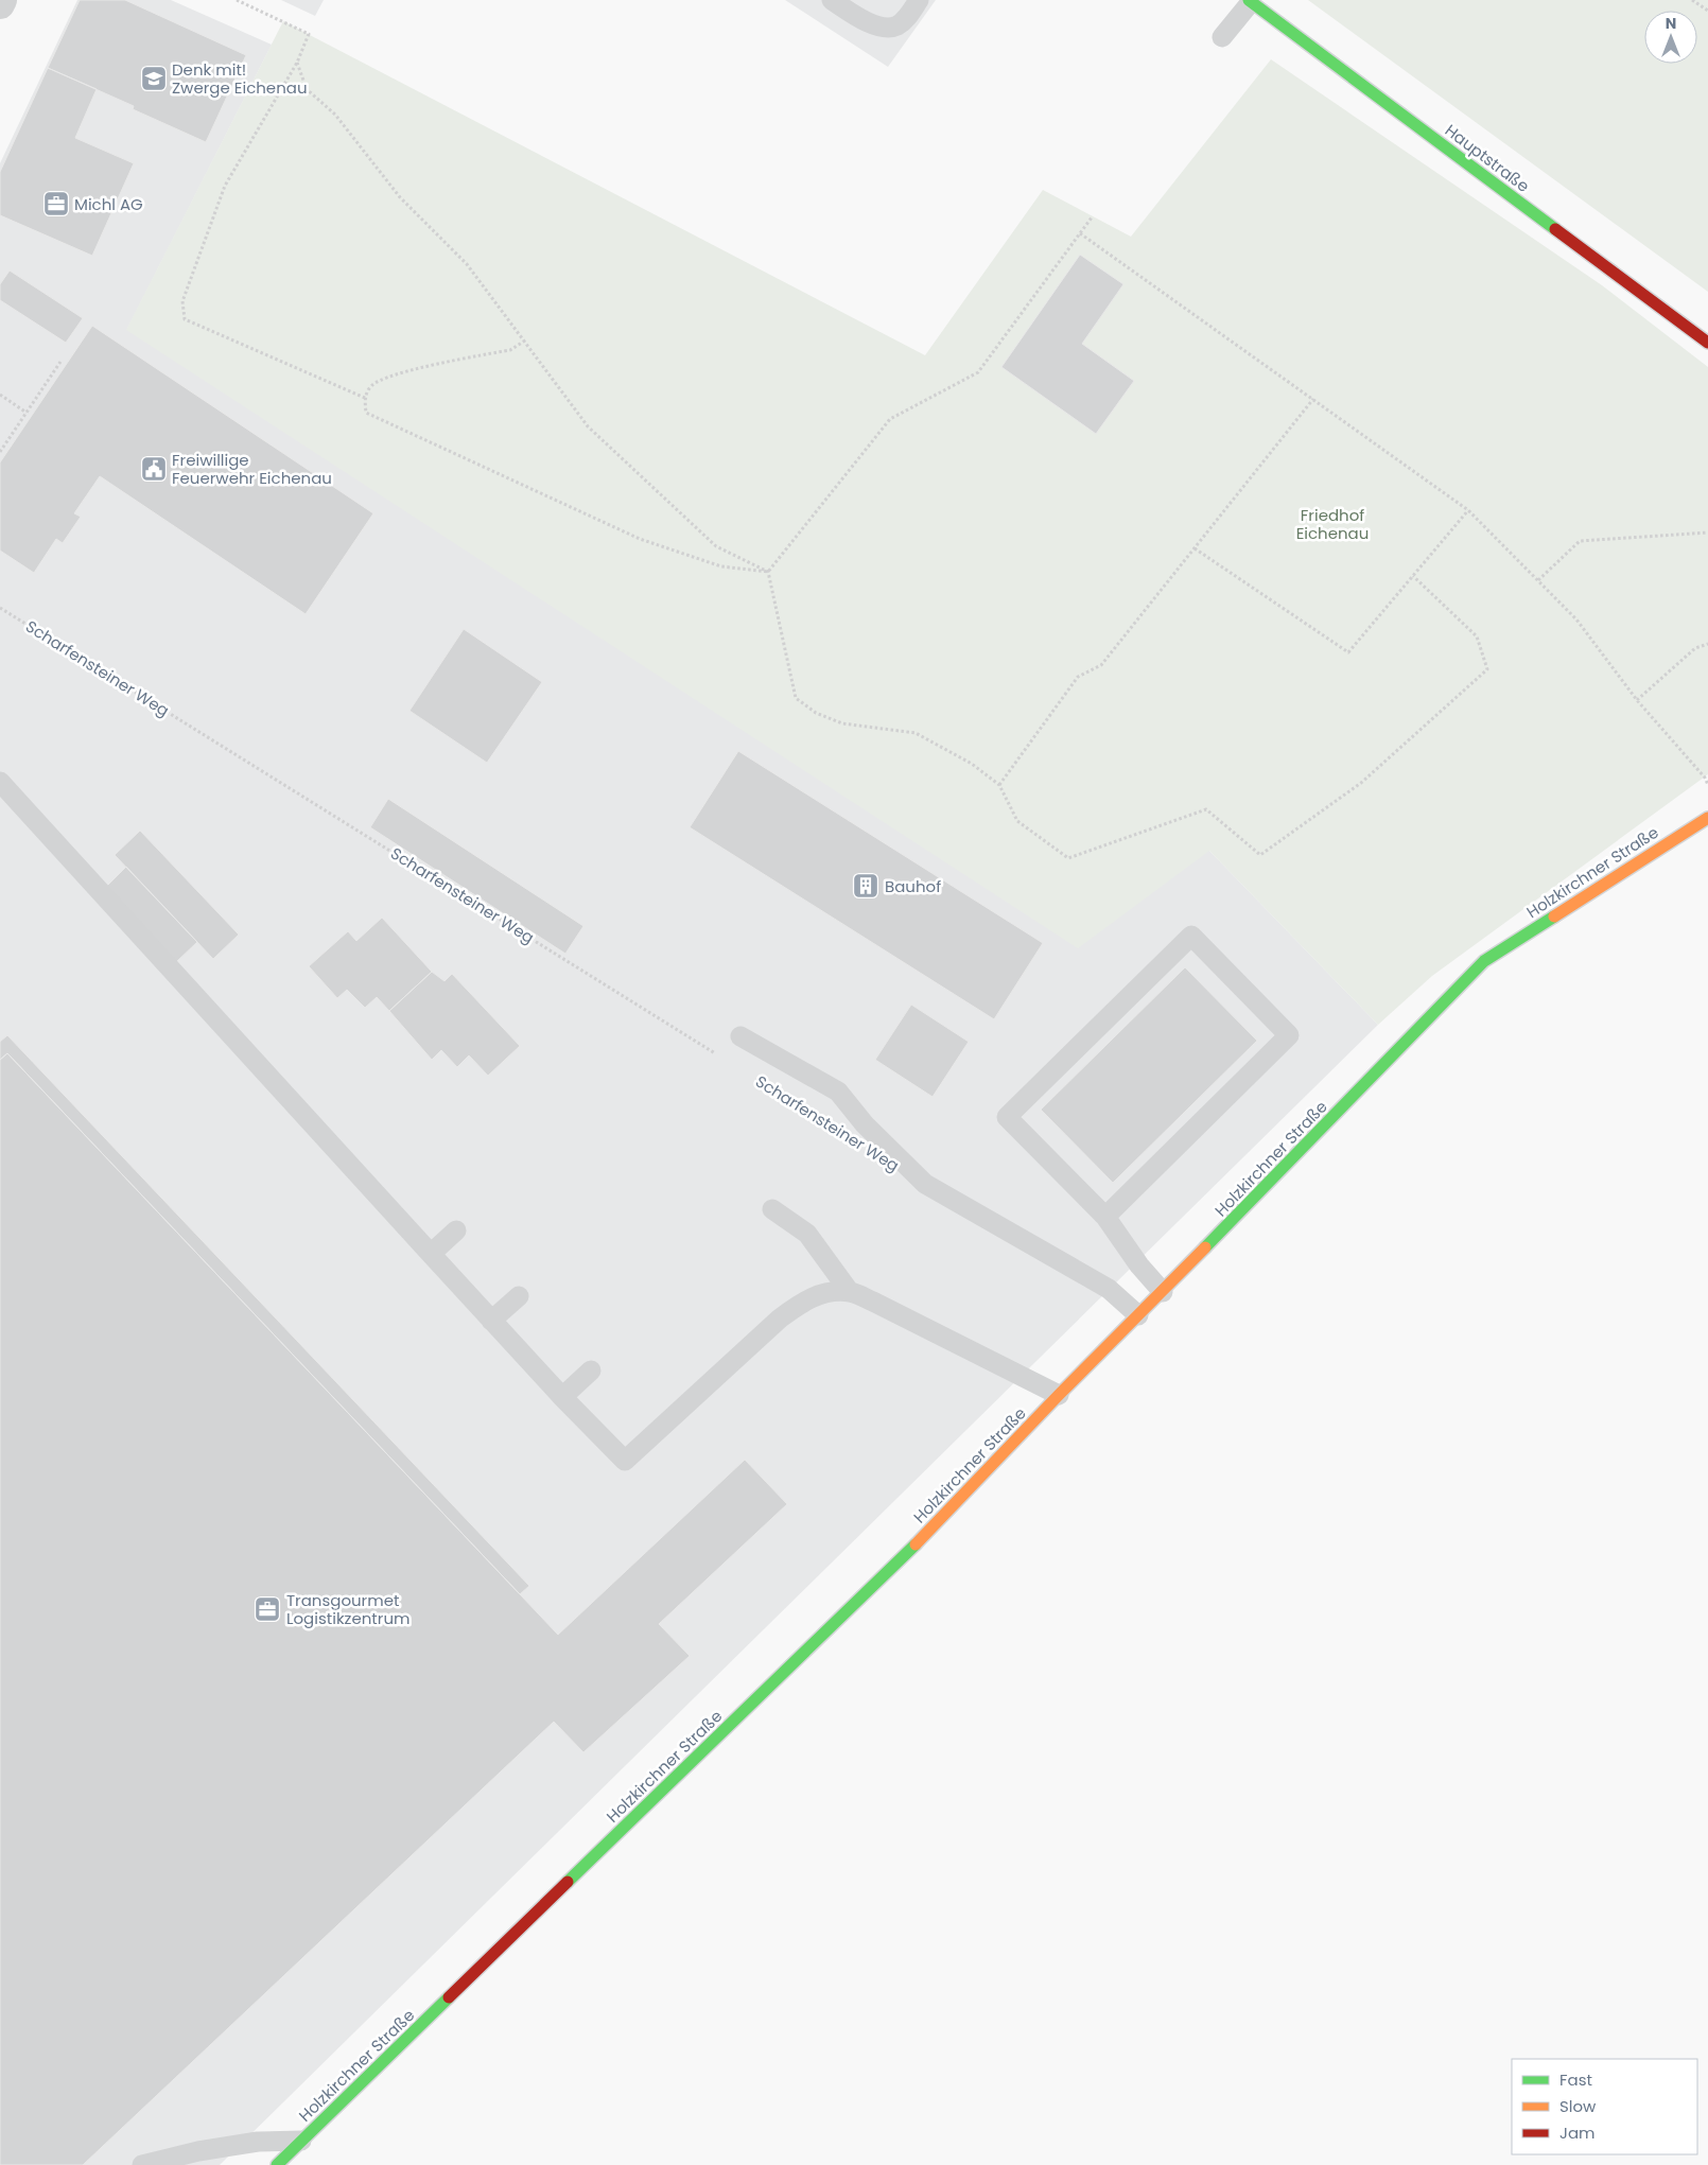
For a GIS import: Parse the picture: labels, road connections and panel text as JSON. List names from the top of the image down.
{
  "streets": {
    "street": ["Hauptstraße", "Holzkirchner Straße"],
    "lane": ["Scharfensteiner Weg"]
  },
  "crossings": [
    ["Scharfensteiner Weg", "Holzkirchner Straße"]
  ],
  "parks": ["Friedhof Eichenau"],
  "places": {
    "school or university": ["Denk mit! Zwerge Eichenau"],
    "office": ["Michl AG", "Transgourmet Logistikzentrum"],
    "public building": ["Freiwillige Feuerwehr Eichenau"],
    "building": ["Bauhof"]
  },
  "legend": ["Fast", "Slow", "Jam"],
  "north": "top"
}
